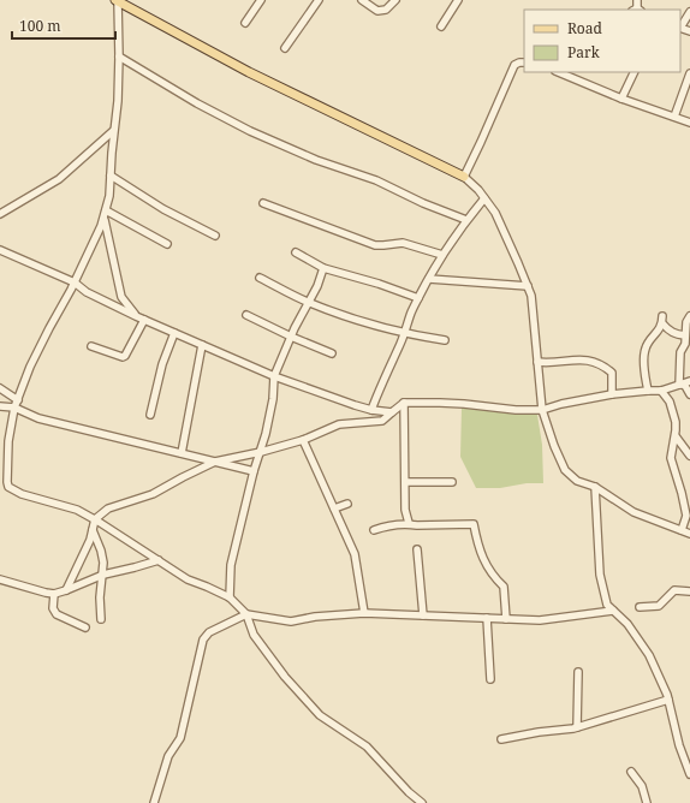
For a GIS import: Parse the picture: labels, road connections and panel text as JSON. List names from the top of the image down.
{
  "legend": ["Road", "Park"],
  "scale_bar": "100 m"
}
